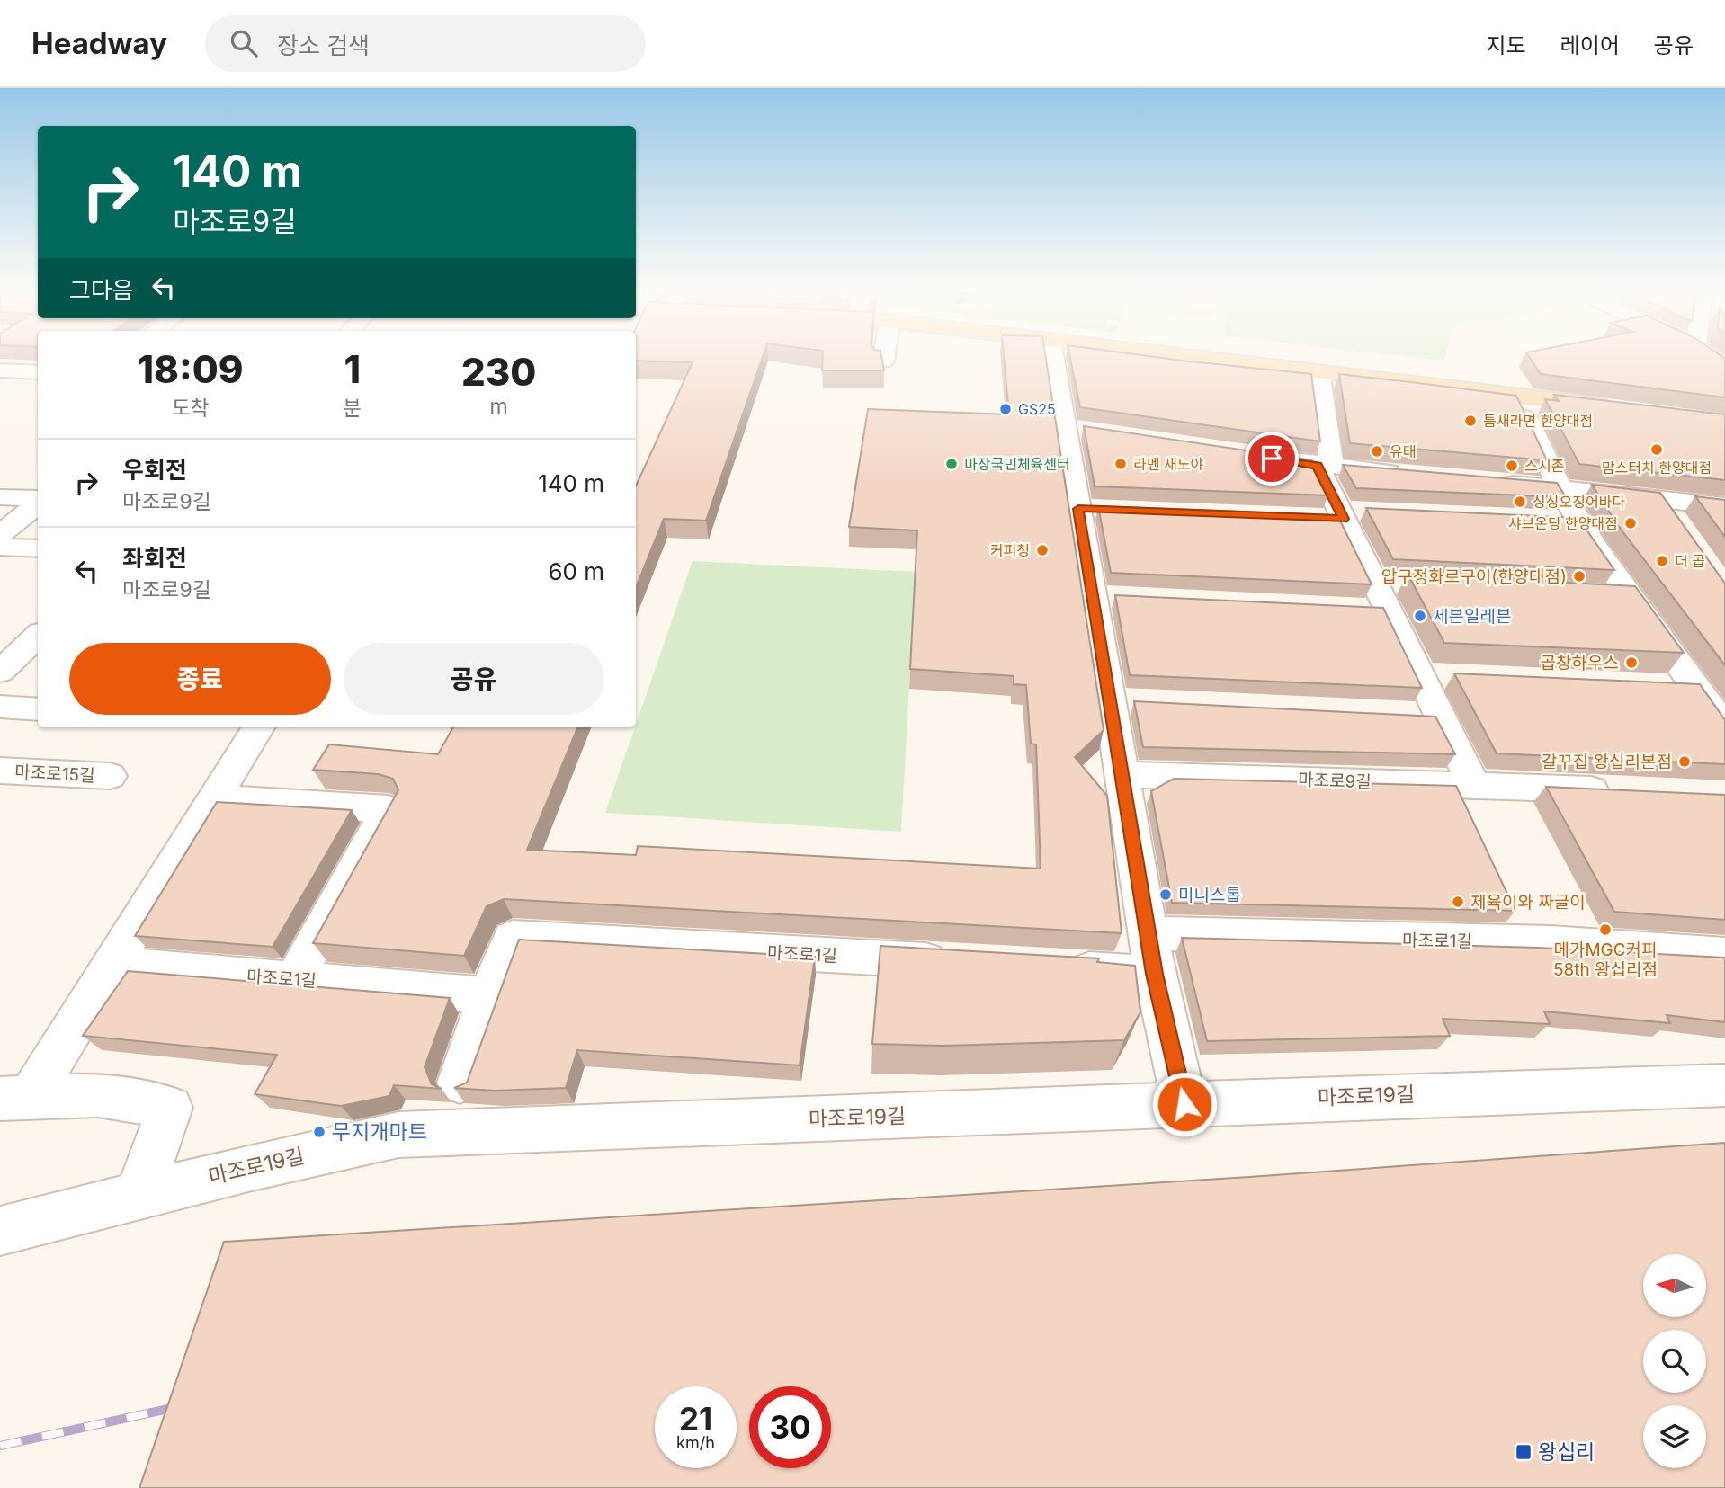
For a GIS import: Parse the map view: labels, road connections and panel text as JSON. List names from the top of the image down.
{
  "streets": {
    "street": [
      "마조로15길",
      "마조로9길",
      "마조로1길",
      "마조로19길"
    ]
  },
  "places": {
    "other": [
      "GS25",
      "틈새라면 한양대점",
      "맘스터치 한양대점",
      "유태",
      "마장국민체육센터",
      "라멘 새노야",
      "스시존",
      "싱싱오징어바다",
      "샤브온당 한양대점",
      "커피청",
      "더 곱",
      "압구정화로구이(한양대점)",
      "세븐일레븐",
      "곱창하우스",
      "갈꾸집 왕십리본점",
      "미니스톱",
      "제육이와 짜글이",
      "메가MGC커피 58th 왕십리점",
      "무지개마트"
    ],
    "transit": ["왕십리"]
  },
  "north": "left",
  "page": {
    "header": "Headway",
    "search": "장소 검색",
    "nav": ["지도", "레이어", "공유"],
    "turn": ["140 m", "마조로9길"],
    "then": "그다음",
    "eta": [
      "18:09",
      "도착",
      "1",
      "분",
      "230",
      "m"
    ],
    "list": [
      {
        "name": "우회전",
        "note": "마조로9길",
        "value": "140 m"
      },
      {
        "name": "좌회전",
        "note": "마조로9길",
        "value": "60 m"
      }
    ],
    "buttons": ["종료", "공유"],
    "speed": "21 km/h",
    "limit": "30"
  }
}
